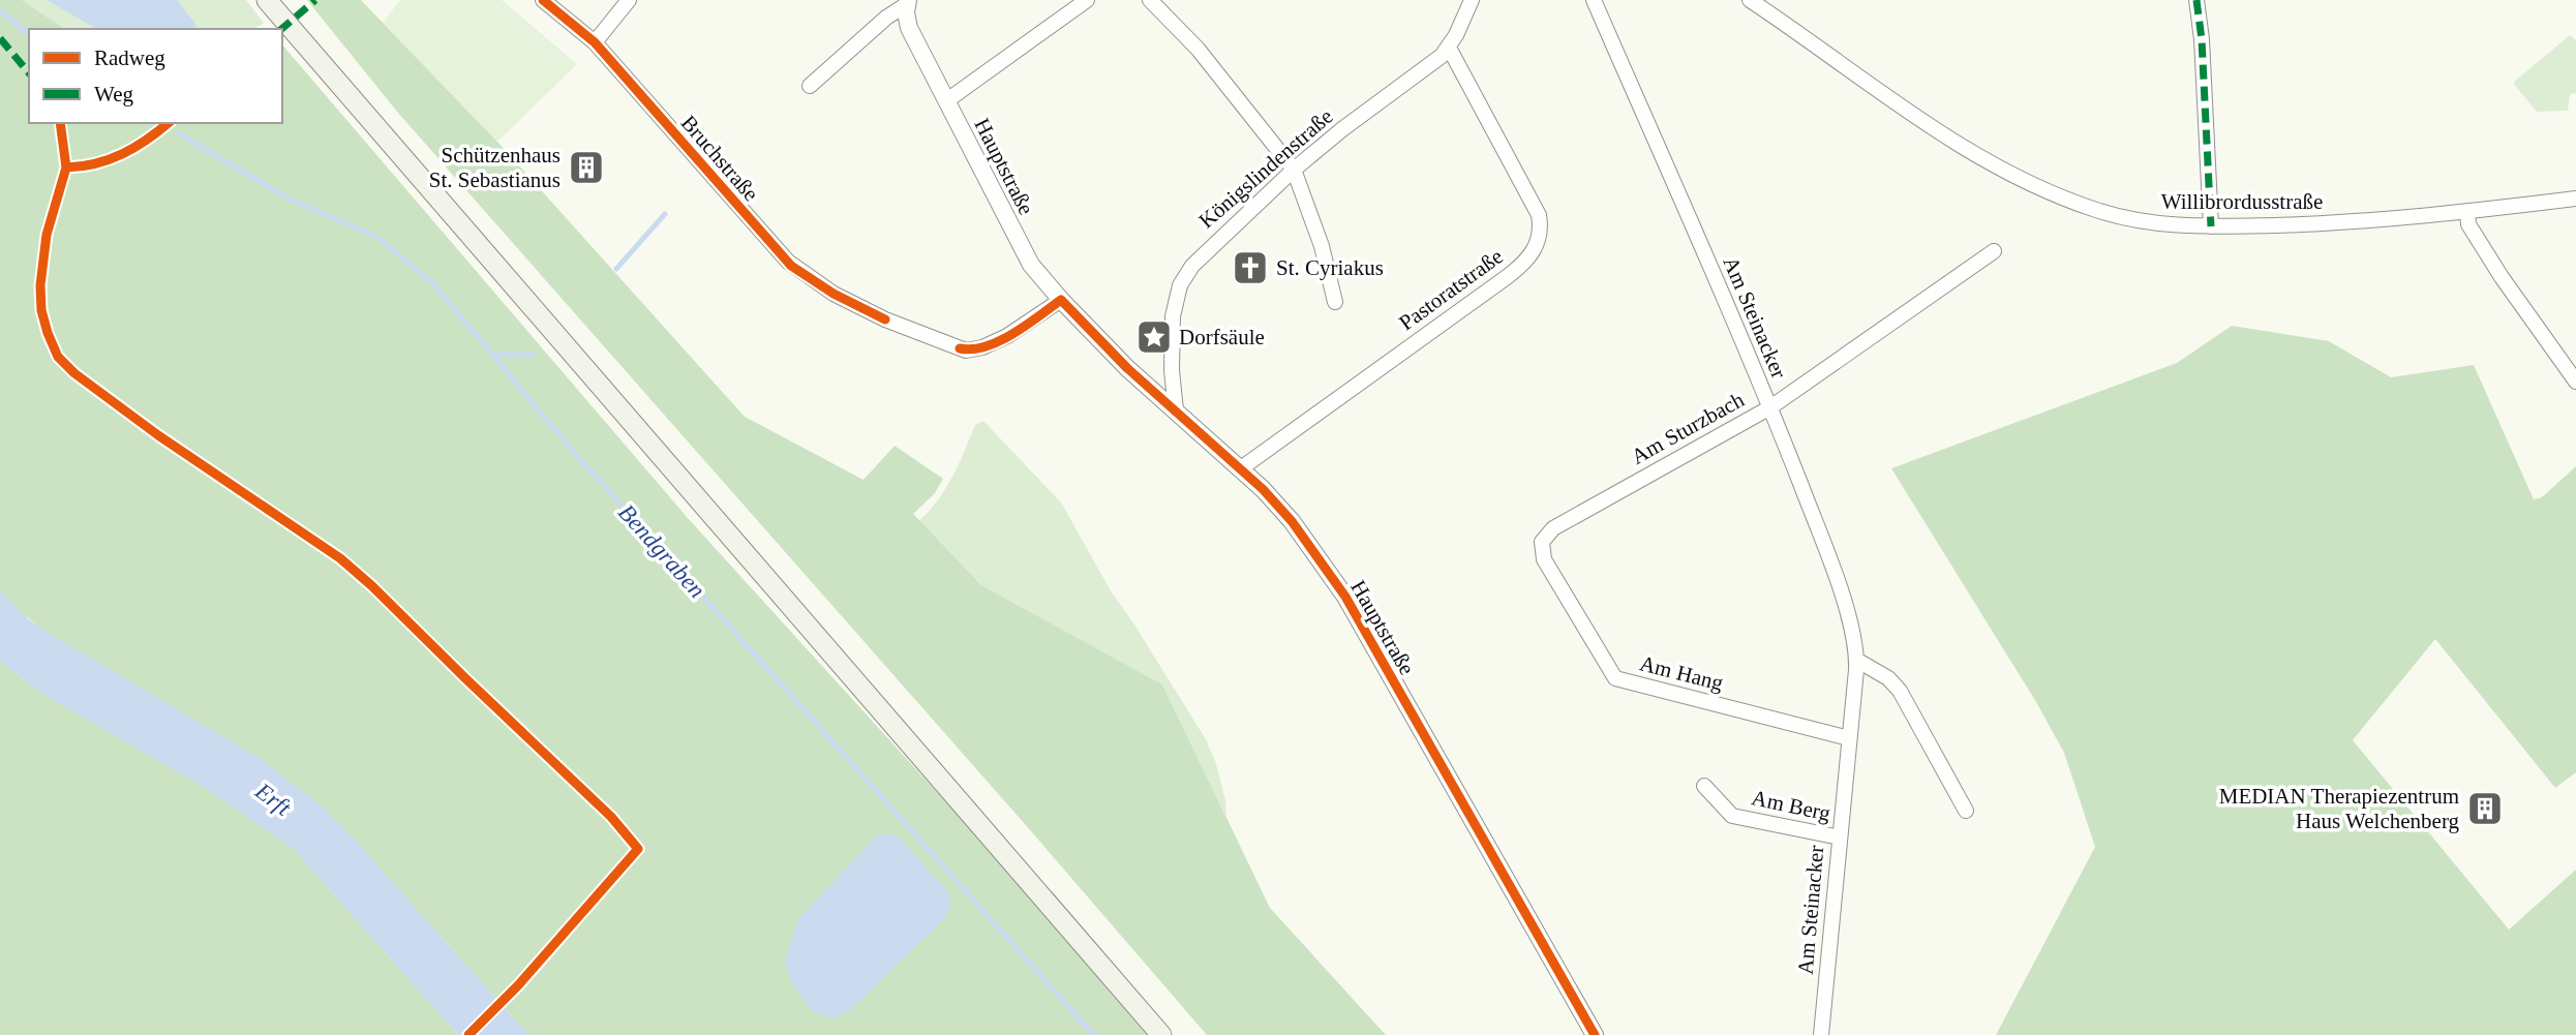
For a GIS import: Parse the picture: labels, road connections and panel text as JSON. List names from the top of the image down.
{
  "streets": {
    "street": [
      "Bruchstraße",
      "Hauptstraße",
      "Königslindenstraße",
      "Willibrordusstraße",
      "Pastoratstraße",
      "Am Steinacker",
      "Am Sturzbach",
      "Am Hang",
      "Am Berg"
    ]
  },
  "crossings": [
    ["Bruchstraße", "Hauptstraße"],
    ["Hauptstraße", "Königslindenstraße"],
    ["Hauptstraße", "Pastoratstraße"],
    ["Königslindenstraße", "Pastoratstraße"],
    ["Am Steinacker", "Am Sturzbach"],
    ["Am Steinacker", "Am Hang"],
    ["Am Steinacker", "Am Berg"],
    ["Am Sturzbach", "Am Hang"]
  ],
  "water": ["Bendgraben", "Erft"],
  "places": {
    "building": ["Schützenhaus St. Sebastianus", "MEDIAN Therapiezentrum Haus Welchenberg"],
    "church": ["St. Cyriakus"],
    "place": ["Dorfsäule"]
  },
  "legend": ["Radweg", "Weg"]
}
